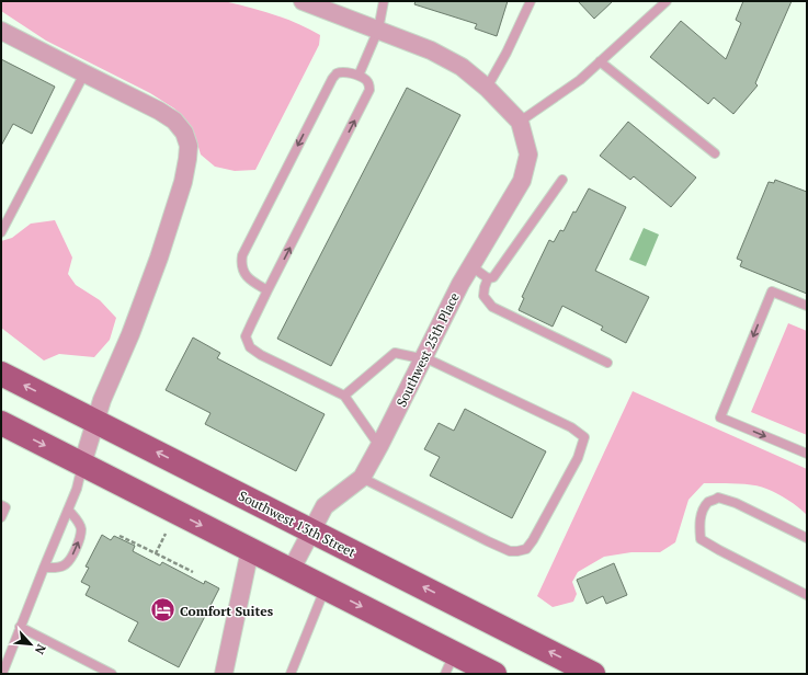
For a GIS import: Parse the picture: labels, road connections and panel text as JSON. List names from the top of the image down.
{
  "streets": {
    "main road": ["Southwest 13th Street"],
    "street": ["Southwest 25th Place"]
  },
  "crossings": [
    ["Southwest 25th Place", "Southwest 13th Street"]
  ],
  "places": {
    "hotel": ["Comfort Suites"]
  },
  "north": "bottom right"
}
